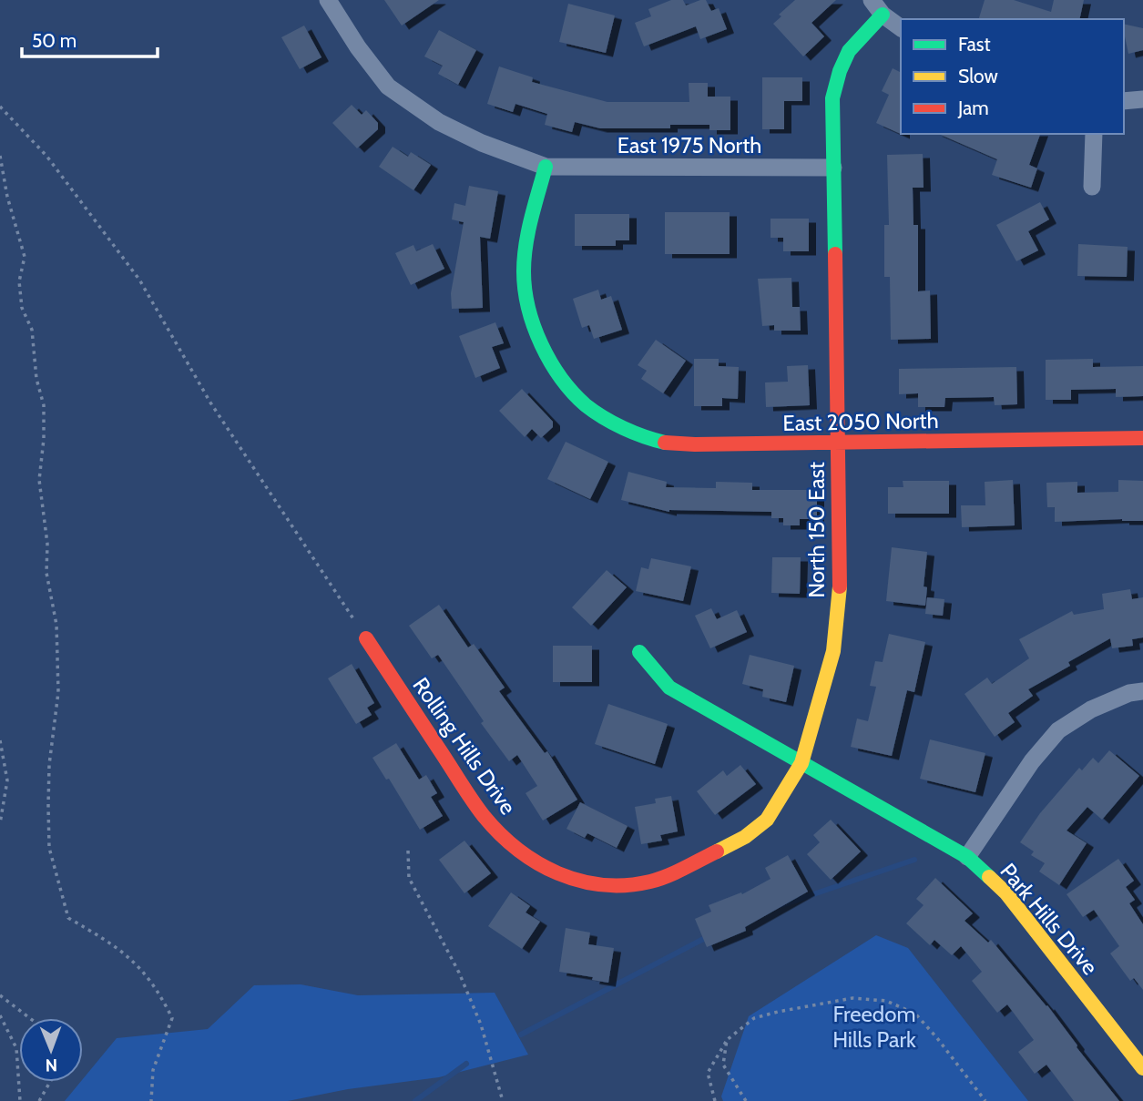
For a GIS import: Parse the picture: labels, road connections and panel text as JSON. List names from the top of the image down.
{
  "streets": {
    "street": [
      "East 1975 North",
      "East 2050 North",
      "North 150 East",
      "Rolling Hills Drive",
      "Park Hills Drive"
    ]
  },
  "crossings": [
    ["East 1975 North", "East 2050 North"],
    ["East 1975 North", "North 150 East"],
    ["East 2050 North", "North 150 East"],
    ["North 150 East", "Rolling Hills Drive"],
    ["North 150 East", "Park Hills Drive"]
  ],
  "parks": ["Freedom Hills Park"],
  "legend": ["Fast", "Slow", "Jam"],
  "scale_bar": "50 m",
  "north": "bottom"
}
